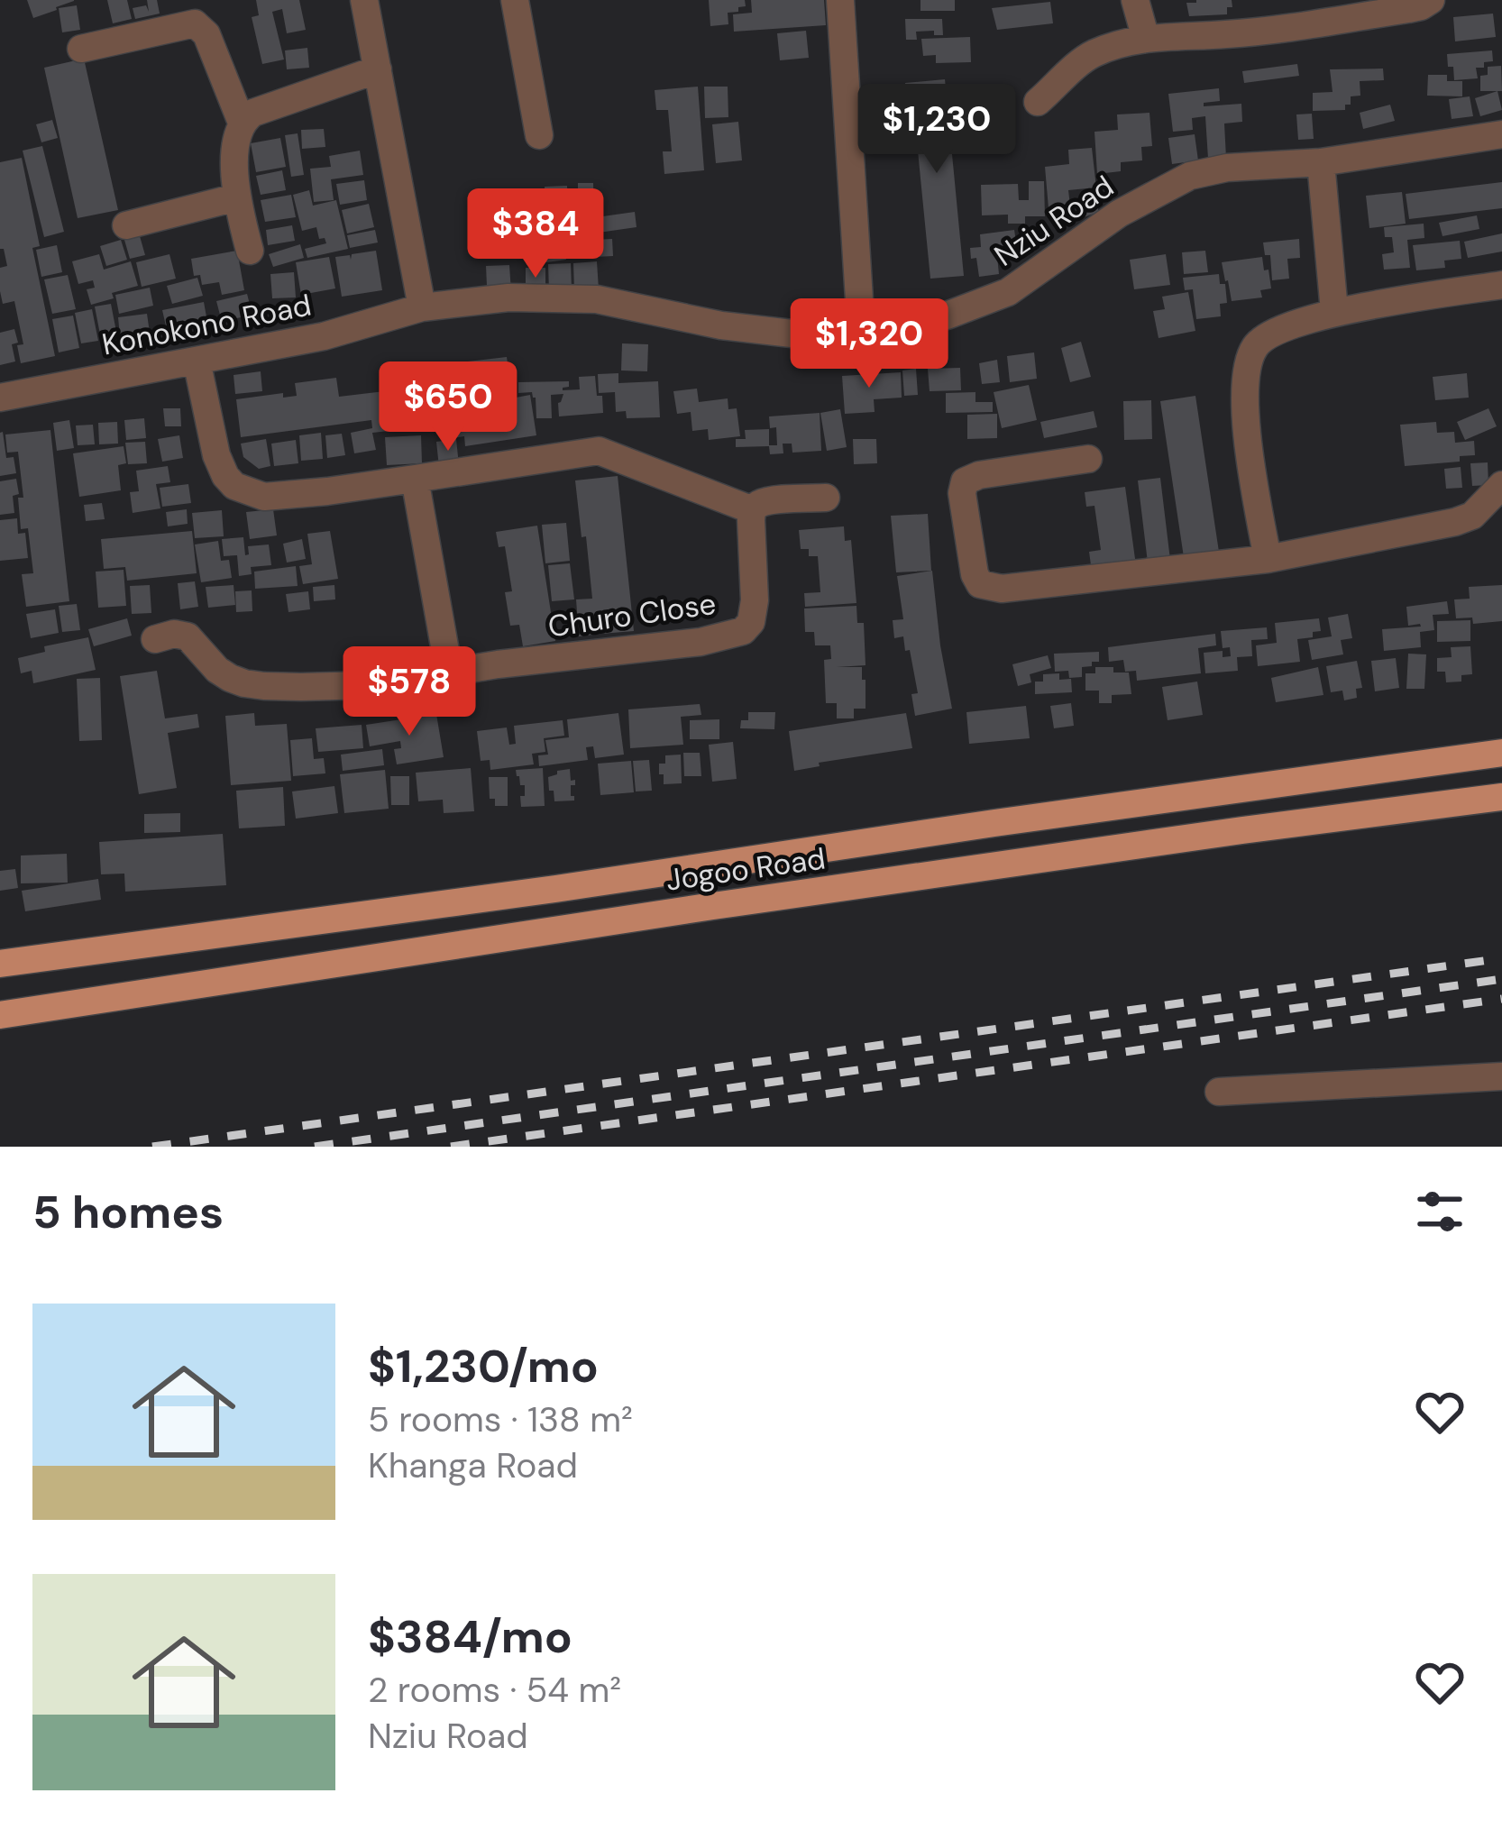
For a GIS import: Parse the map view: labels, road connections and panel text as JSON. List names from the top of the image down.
{
  "streets": {
    "main road": ["Jogoo Road"],
    "street": ["Nziu Road", "Konokono Road", "Churo Close"]
  },
  "crossings": [
    ["Nziu Road", "Konokono Road"]
  ],
  "page": {
    "price": [
      "$1,230",
      "$384",
      "$1,320",
      "$650",
      "$578"
    ],
    "heading": "5 homes",
    "list": [
      {
        "name": "$1,230/mo",
        "note": "5 rooms · 138 m² · Khanga Road"
      },
      {
        "name": "$384/mo",
        "note": "2 rooms · 54 m² · Nziu Road"
      }
    ]
  }
}
